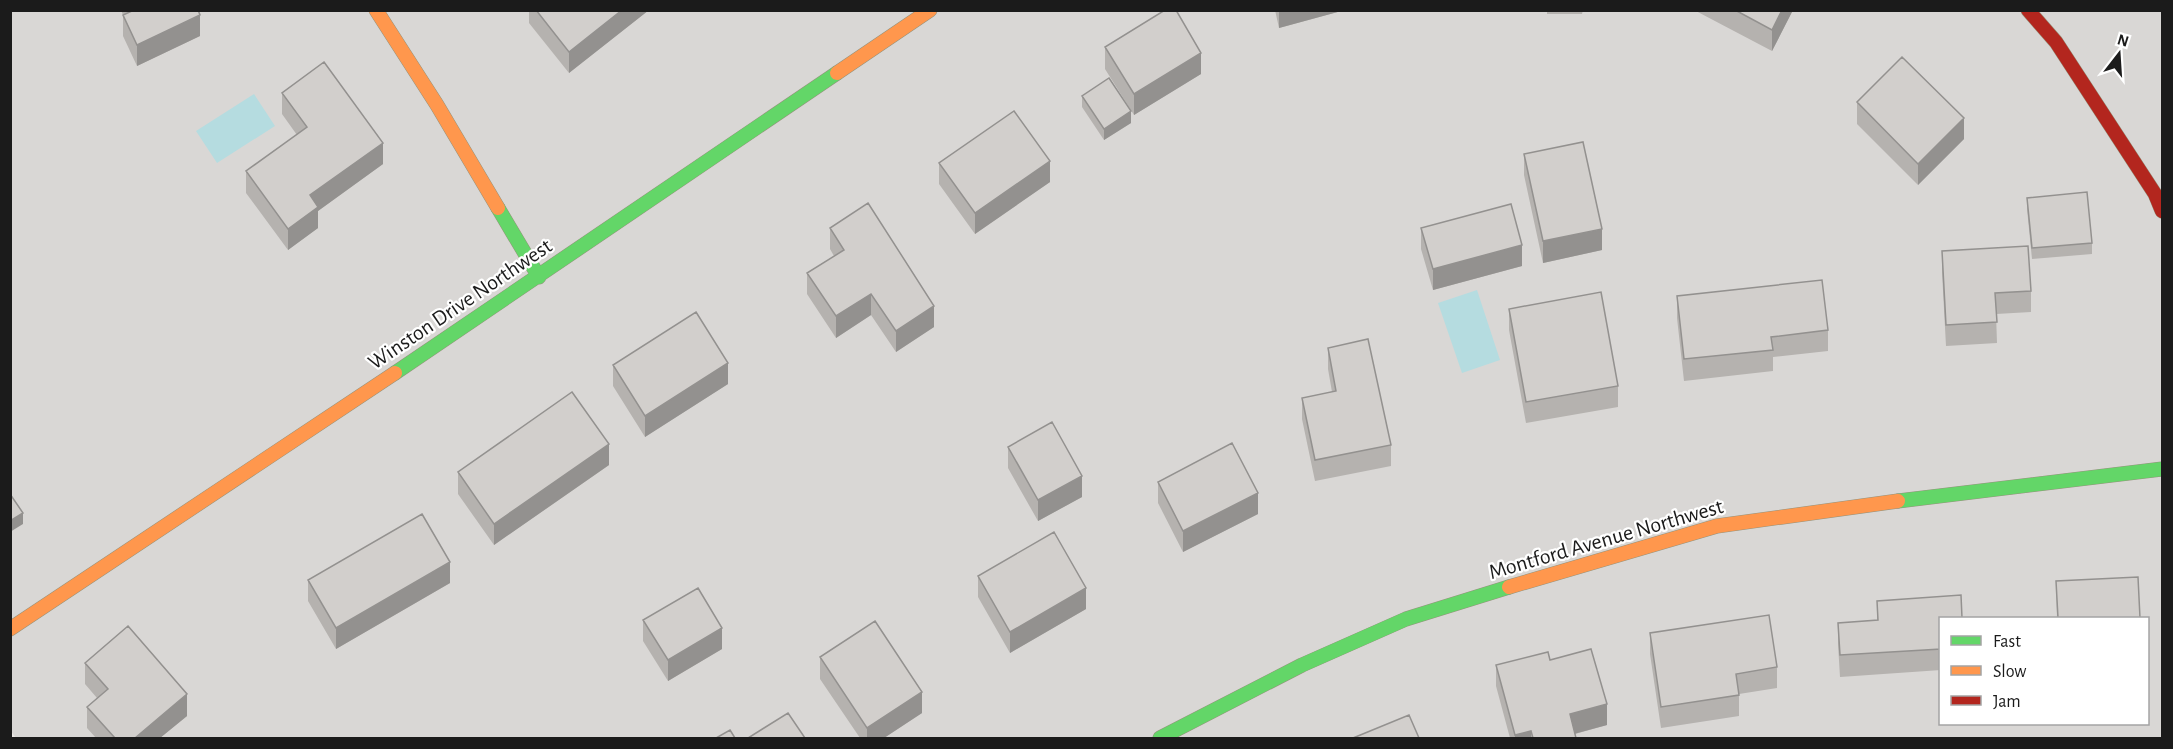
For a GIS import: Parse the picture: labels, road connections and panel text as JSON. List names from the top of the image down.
{
  "streets": {
    "street": ["Winston Drive Northwest", "Montford Avenue Northwest"]
  },
  "legend": ["Fast", "Slow", "Jam"],
  "north": "top"
}
